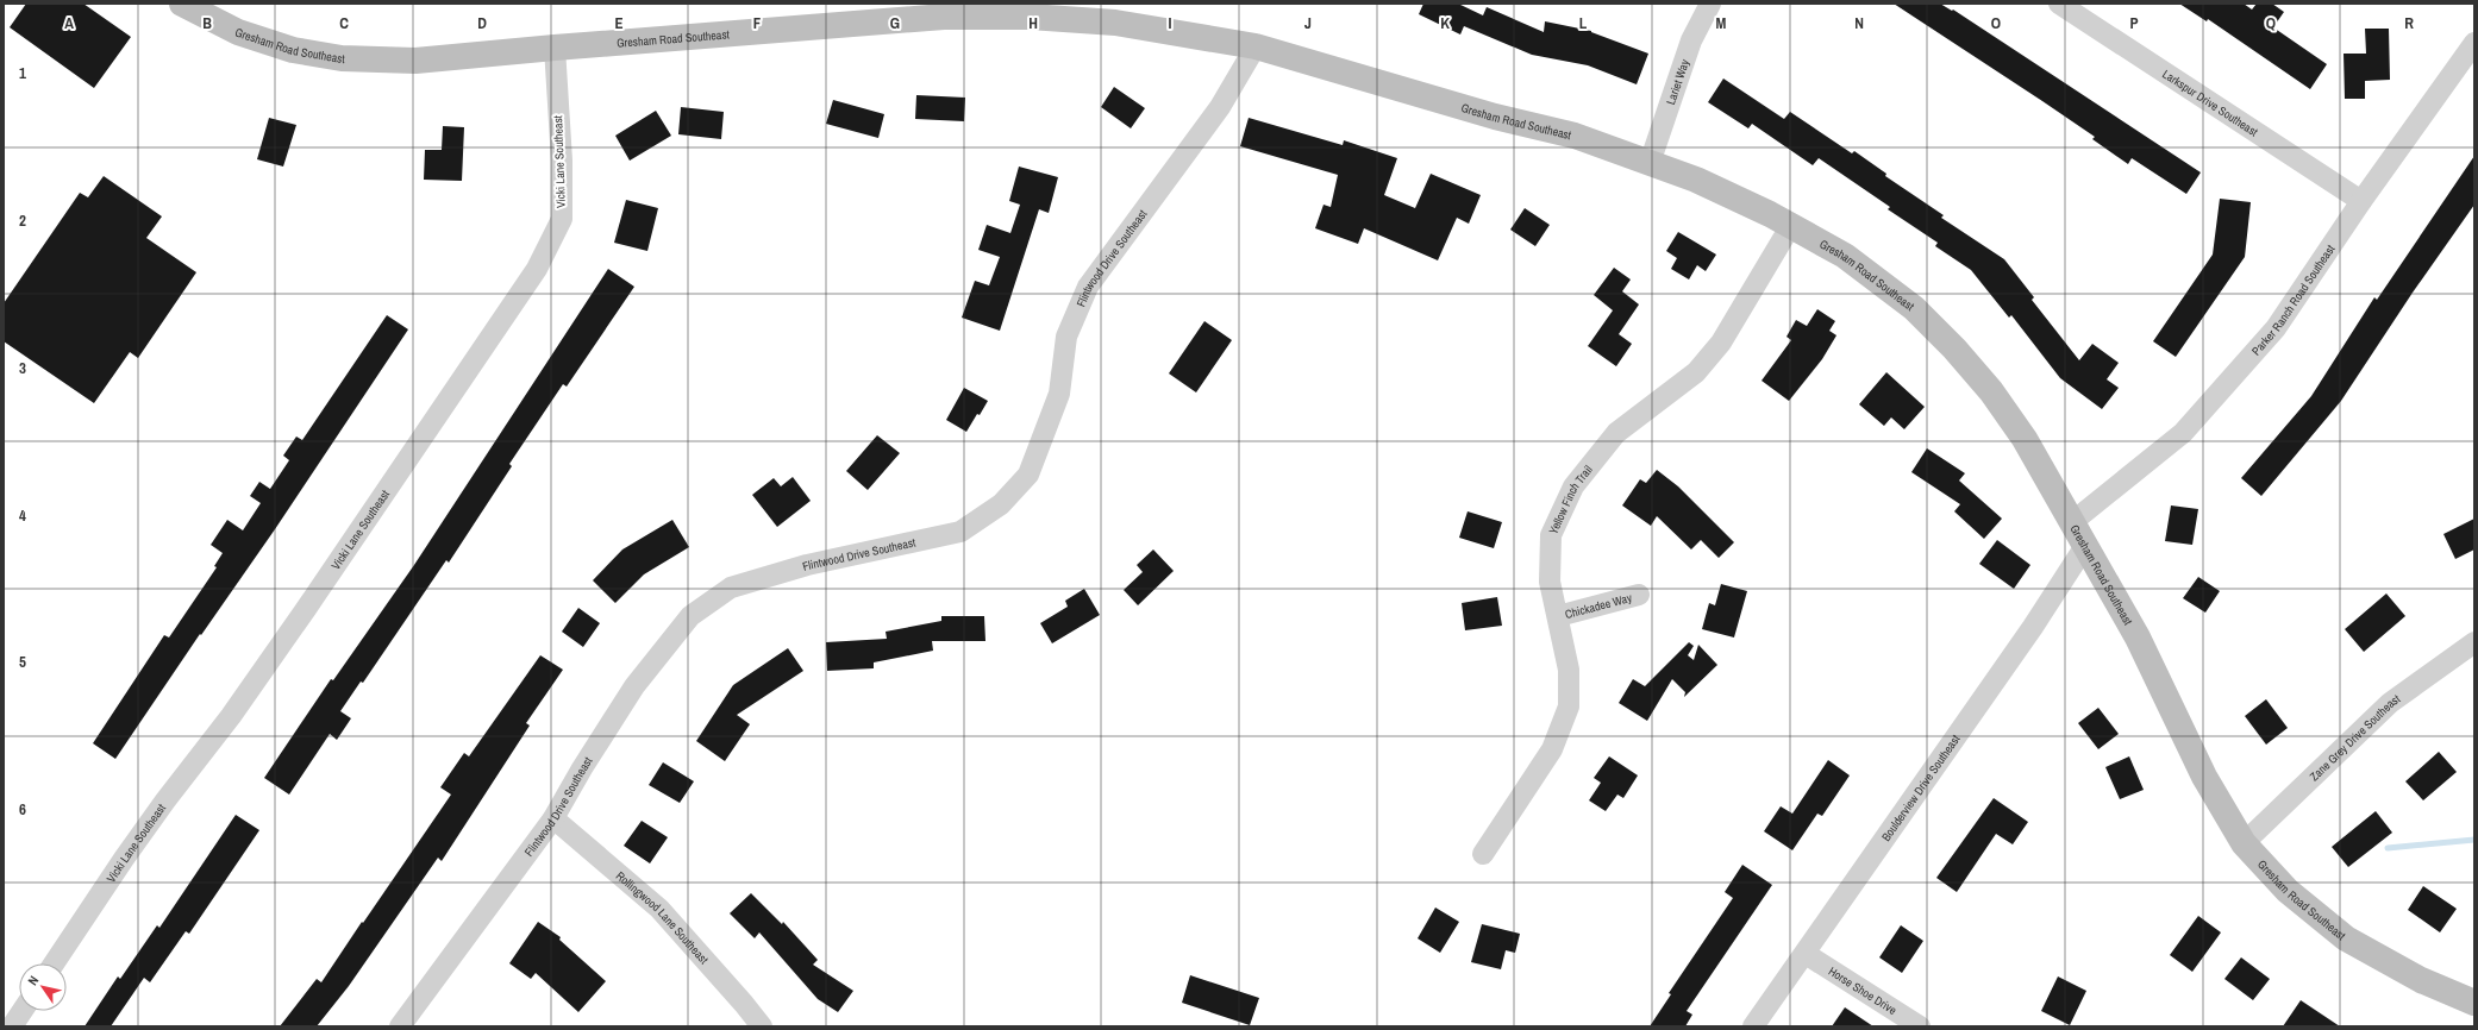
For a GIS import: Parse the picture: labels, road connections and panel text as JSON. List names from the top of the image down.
{
  "streets": {
    "street": [
      "Gresham Road Southeast",
      "Lariet Way",
      "Larkspur Drive Southeast",
      "Vicki Lane Southeast",
      "Flintwood Drive Southeast",
      "Parker Ranch Road Southeast",
      "Yellow Finch Trail",
      "Chickadee Way",
      "Zane Grey Drive Southeast",
      "Boulderview Drive Southeast",
      "Rollingwood Lane Southeast",
      "Horse Shoe Drive"
    ]
  },
  "crossings": [
    ["Gresham Road Southeast", "Lariet Way"],
    ["Gresham Road Southeast", "Vicki Lane Southeast"],
    ["Gresham Road Southeast", "Flintwood Drive Southeast"],
    ["Gresham Road Southeast", "Parker Ranch Road Southeast"],
    ["Gresham Road Southeast", "Yellow Finch Trail"],
    ["Gresham Road Southeast", "Zane Grey Drive Southeast"],
    ["Gresham Road Southeast", "Boulderview Drive Southeast"],
    ["Larkspur Drive Southeast", "Parker Ranch Road Southeast"],
    ["Flintwood Drive Southeast", "Rollingwood Lane Southeast"],
    ["Yellow Finch Trail", "Chickadee Way"],
    ["Boulderview Drive Southeast", "Horse Shoe Drive"]
  ],
  "north": "top left",
  "grid": {
    "columns": [
      "A",
      "B",
      "C",
      "D",
      "E",
      "F",
      "G",
      "H",
      "I",
      "J",
      "K",
      "L",
      "M",
      "N",
      "O",
      "P",
      "Q",
      "R"
    ],
    "rows": [
      "1",
      "2",
      "3",
      "4",
      "5",
      "6"
    ]
  }
}
